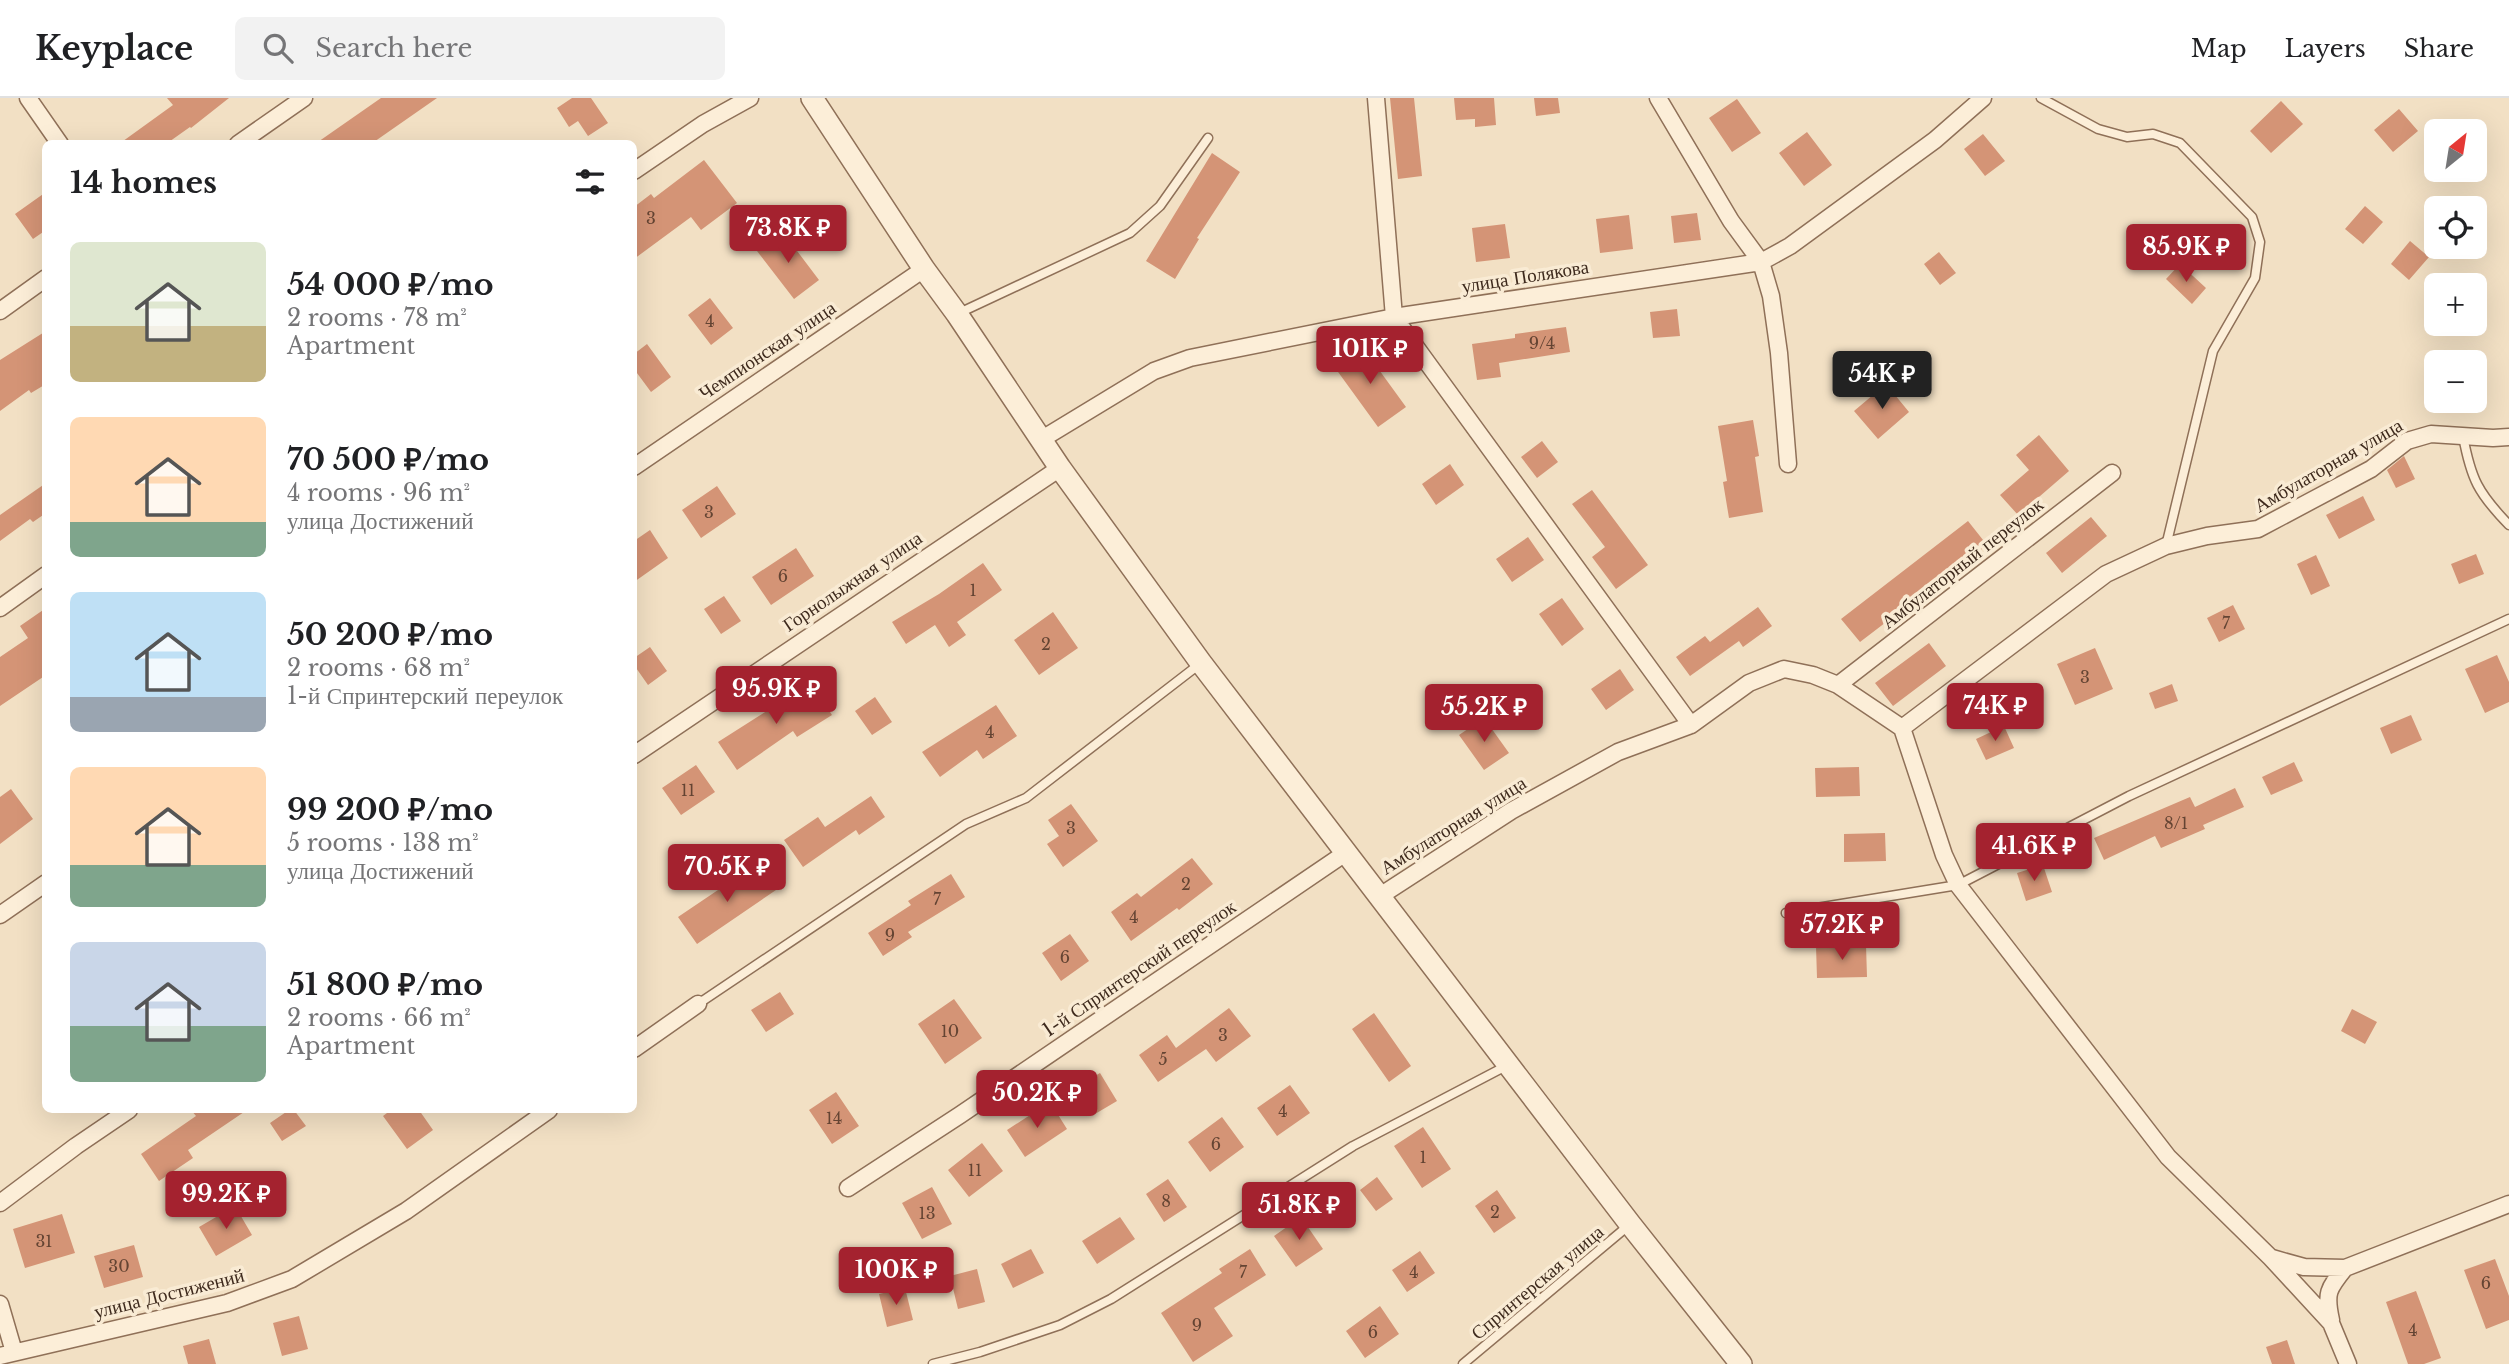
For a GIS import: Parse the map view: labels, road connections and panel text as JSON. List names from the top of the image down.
{
  "streets": {
    "street": [
      "улица Полякова",
      "Чемпионская улица",
      "Амбулаторная улица",
      "Амбулаторный переулок",
      "Горнолыжная улица",
      "1-й Спринтерский переулок",
      "улица Достижений"
    ],
    "lane": ["Спринтерская улица"]
  },
  "crossings": [
    ["Амбулаторная улица", "Амбулаторный переулок"]
  ],
  "house_numbers": [
    "3",
    "4",
    "9/4",
    "3",
    "6",
    "1",
    "7",
    "2",
    "3",
    "4",
    "11",
    "8/1",
    "3",
    "2",
    "7",
    "4",
    "9",
    "6",
    "10",
    "3",
    "5",
    "4",
    "14",
    "6",
    "1",
    "11",
    "8",
    "2",
    "13",
    "31",
    "30",
    "7",
    "4",
    "6",
    "9",
    "4",
    "6"
  ],
  "north": "top right",
  "page": {
    "header": "Keyplace",
    "search": "Search here",
    "nav": ["Map", "Layers", "Share"],
    "map_buttons": ["+", "−"],
    "heading": "14 homes",
    "price": [
      "73.8K ₽",
      "85.9K ₽",
      "101K ₽",
      "54K ₽",
      "95.9K ₽",
      "74K ₽",
      "55.2K ₽",
      "41.6K ₽",
      "70.5K ₽",
      "57.2K ₽",
      "50.2K ₽",
      "99.2K ₽",
      "51.8K ₽",
      "100K ₽"
    ],
    "list": [
      {
        "name": "54 000 ₽/mo",
        "note": "2 rooms · 78 m² · Apartment"
      },
      {
        "name": "70 500 ₽/mo",
        "note": "4 rooms · 96 m² · улица Достижений"
      },
      {
        "name": "50 200 ₽/mo",
        "note": "2 rooms · 68 m² · 1-й Спринтерский переулок"
      },
      {
        "name": "99 200 ₽/mo",
        "note": "5 rooms · 138 m² · улица Достижений"
      },
      {
        "name": "51 800 ₽/mo",
        "note": "2 rooms · 66 m² · Apartment"
      }
    ]
  }
}
